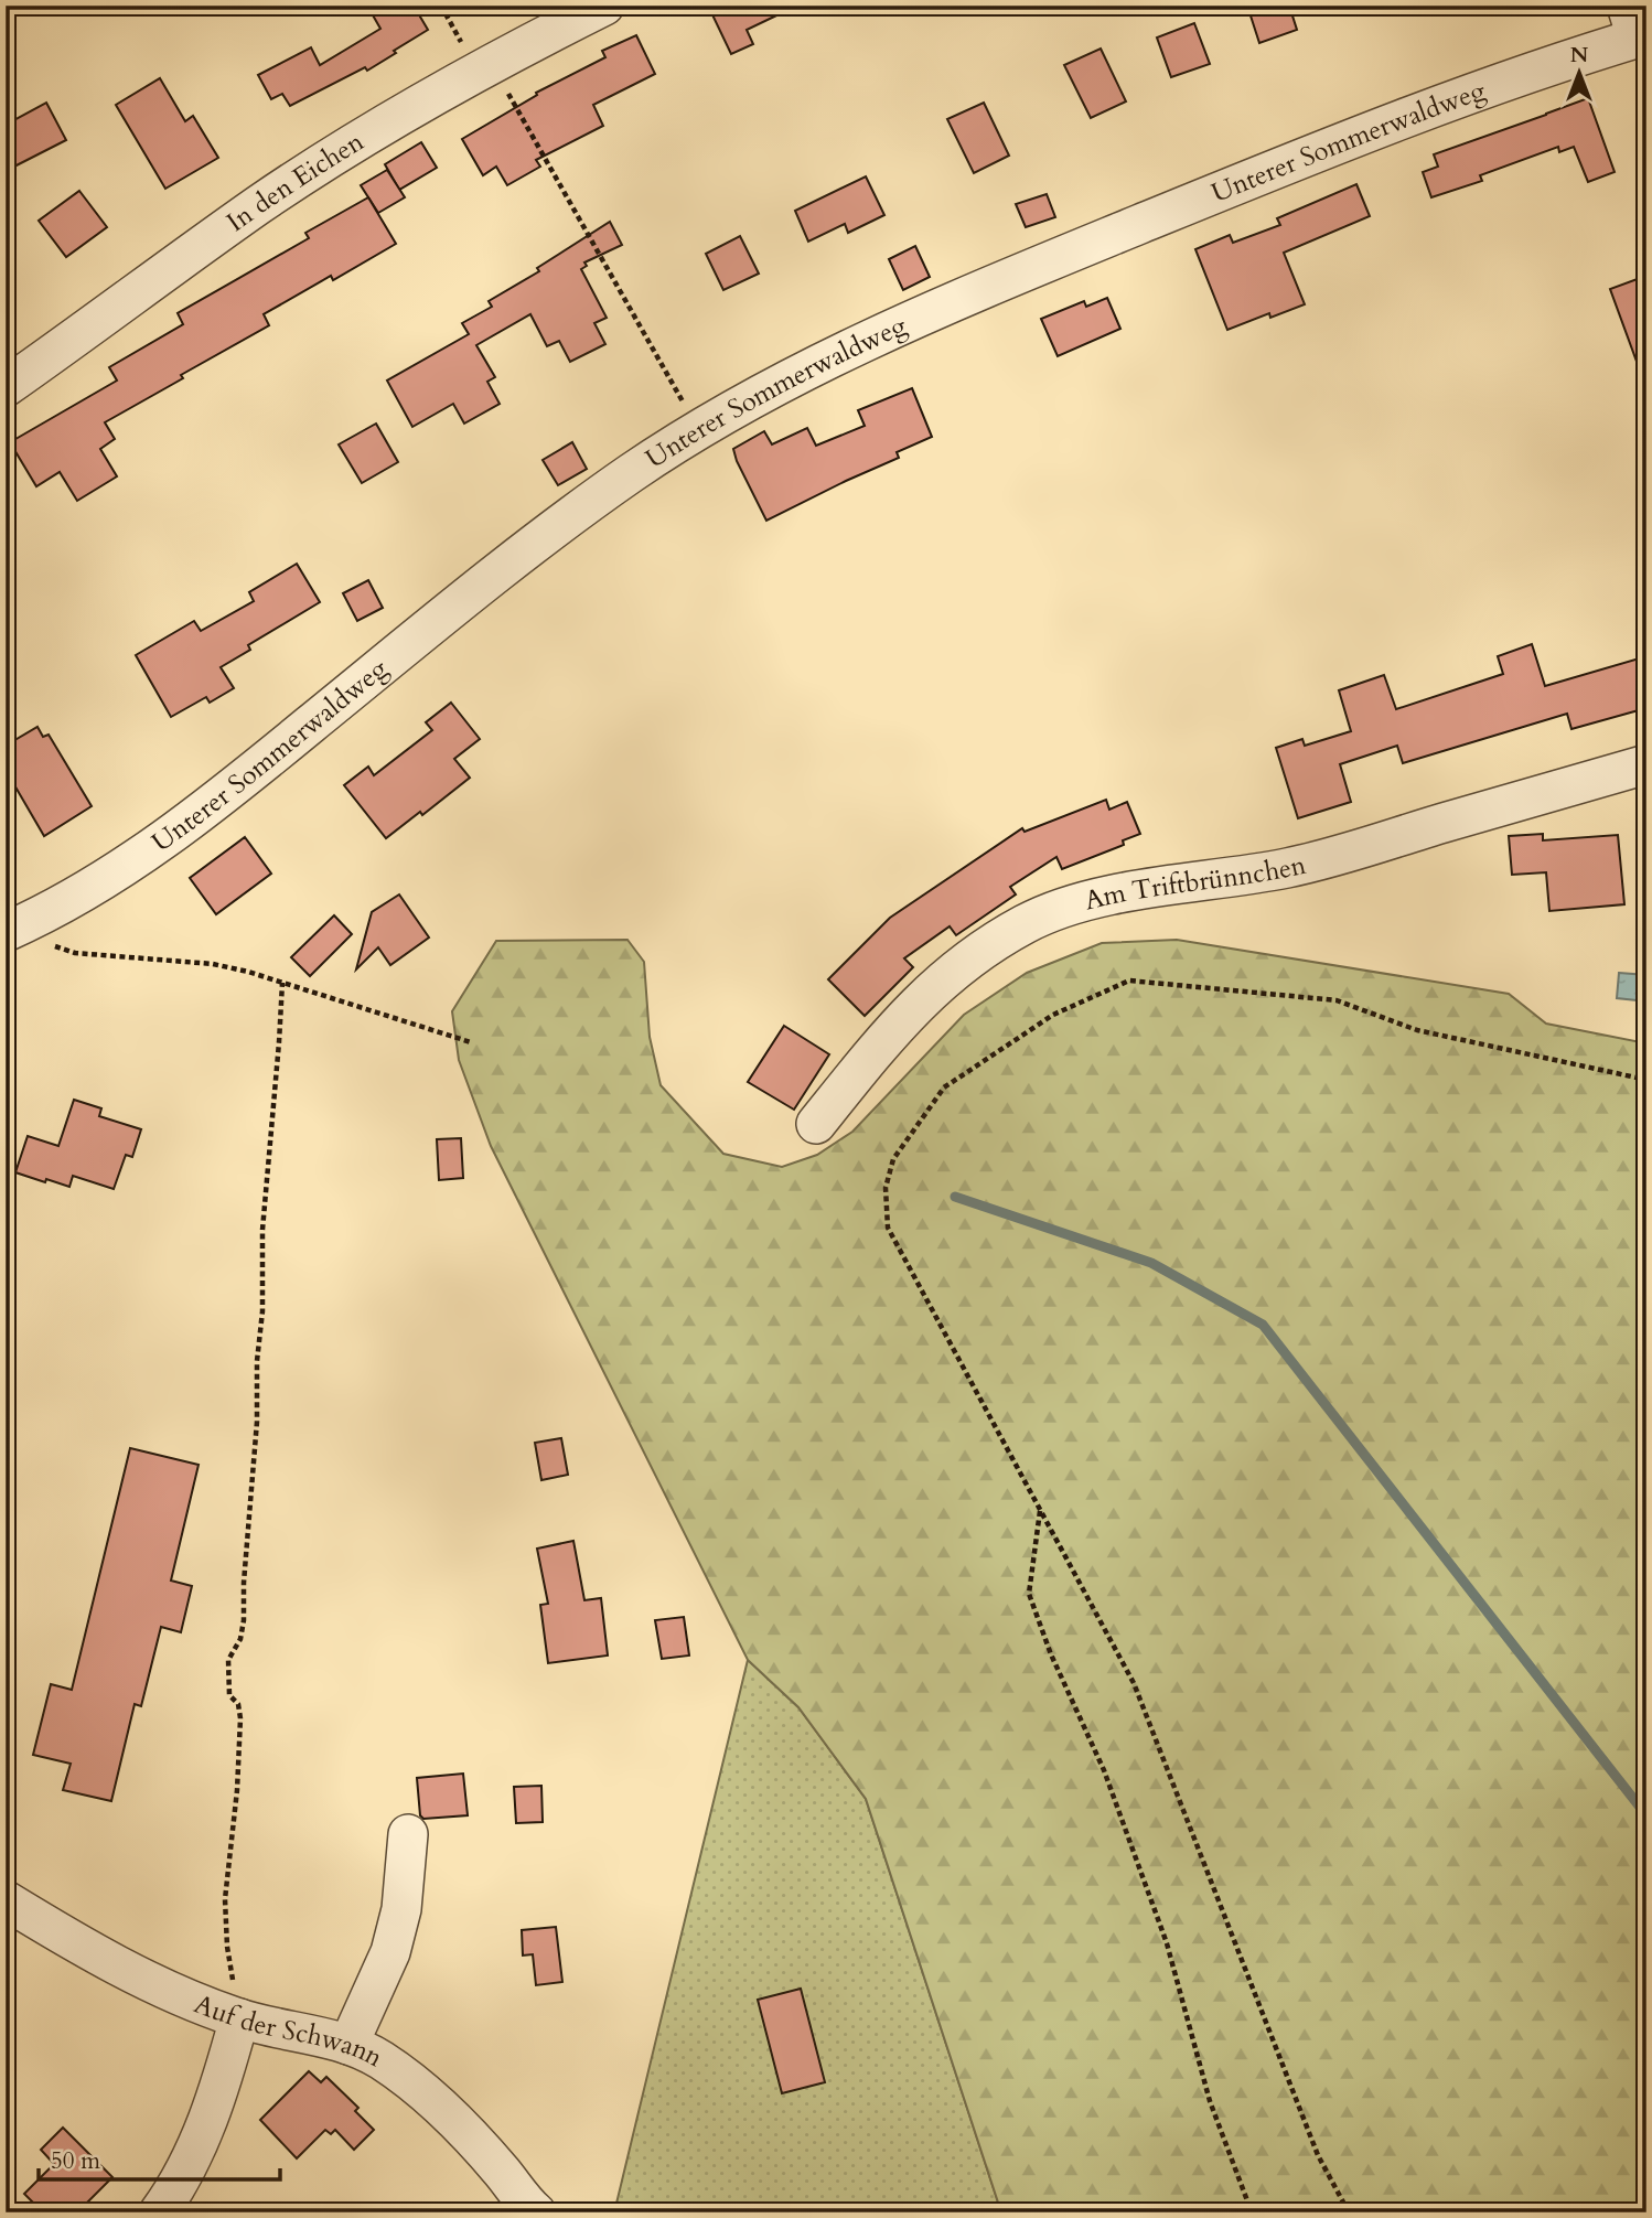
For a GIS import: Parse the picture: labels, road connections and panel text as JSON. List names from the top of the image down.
{
  "streets": {
    "street": [
      "Unterer Sommerwaldweg",
      "In den Eichen",
      "Am Triftbrünnchen",
      "Auf der Schwann"
    ]
  },
  "scale_bar": "50 m",
  "north": "top"
}
